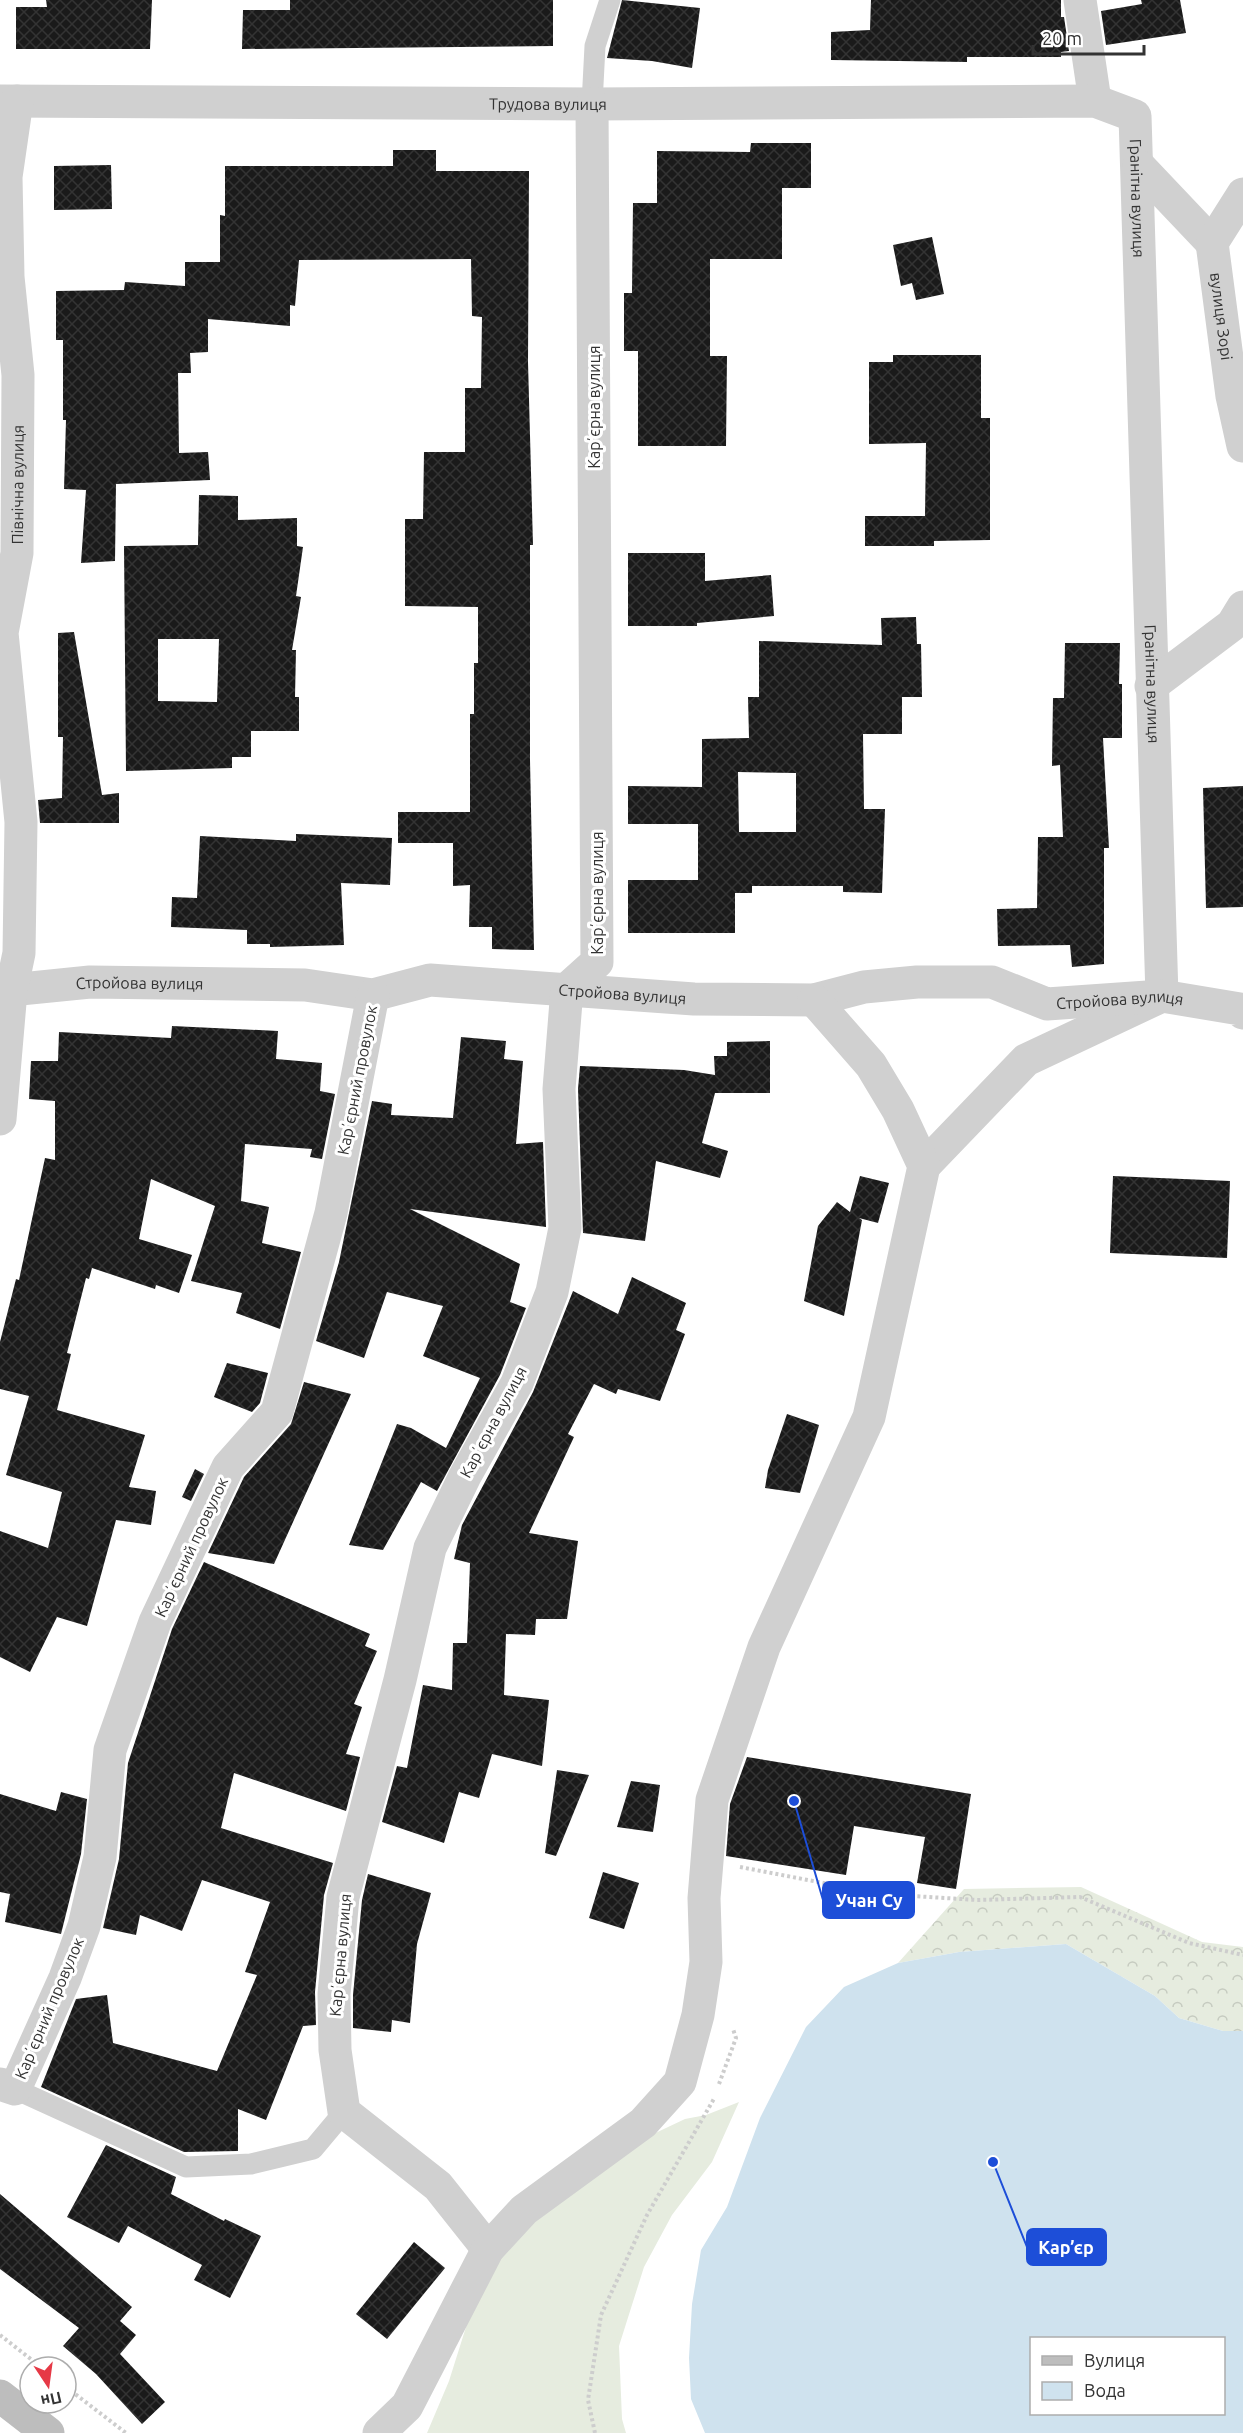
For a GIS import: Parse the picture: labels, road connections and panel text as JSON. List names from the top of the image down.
{
  "streets": {
    "street": [
      "Трудова вулиця",
      "Гранітна вулиця",
      "вулиця Зорі",
      "Карʼєрна вулиця",
      "Північна вулиця",
      "Стройова вулиця",
      "Карʼєрний провулок"
    ]
  },
  "crossings": [
    ["Трудова вулиця", "Гранітна вулиця"],
    ["Трудова вулиця", "Карʼєрна вулиця"],
    ["Трудова вулиця", "Північна вулиця"],
    ["Гранітна вулиця", "Стройова вулиця"],
    ["Карʼєрна вулиця", "Стройова вулиця"],
    ["Північна вулиця", "Стройова вулиця"],
    ["Стройова вулиця", "Карʼєрний провулок"]
  ],
  "places": ["Учан Су", "Кар’єр"],
  "legend": ["Вулиця", "Вода"],
  "scale_bar": "20 m",
  "north": "bottom"
}
